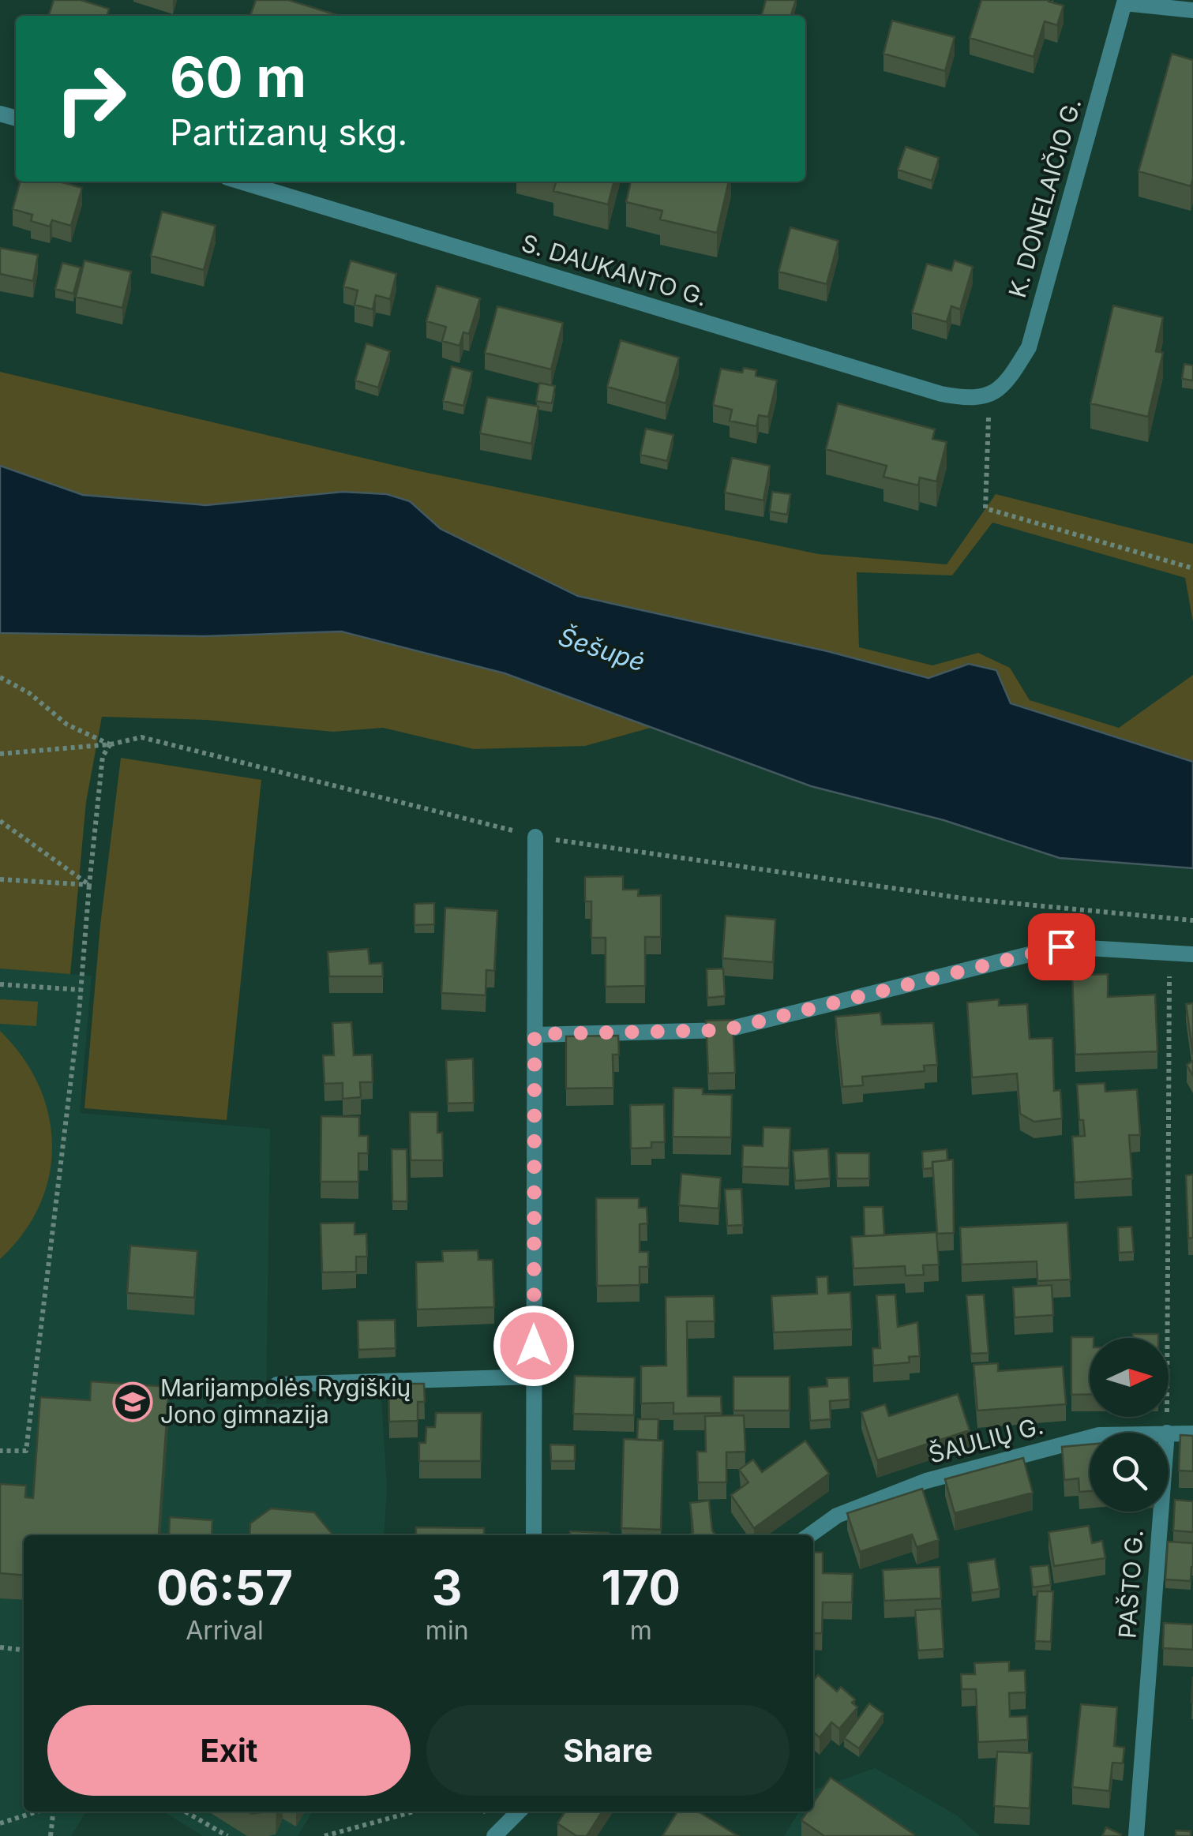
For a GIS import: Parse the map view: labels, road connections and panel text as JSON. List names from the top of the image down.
{
  "streets": {
    "street": [
      "K. DONELAIČIO G.",
      "S. DAUKANTO G.",
      "ŠAULIŲ G.",
      "PAŠTO G."
    ]
  },
  "crossings": [
    ["K. DONELAIČIO G.", "S. DAUKANTO G."]
  ],
  "water": ["Šešupė"],
  "places": {
    "school or university": ["Marijampolės Rygiškių Jono gimnazija"]
  },
  "north": "right",
  "page": {
    "turn": ["60 m", "Partizanų skg."],
    "eta": [
      "06:57",
      "Arrival",
      "3",
      "min",
      "170",
      "m"
    ],
    "buttons": ["Exit", "Share"]
  }
}
